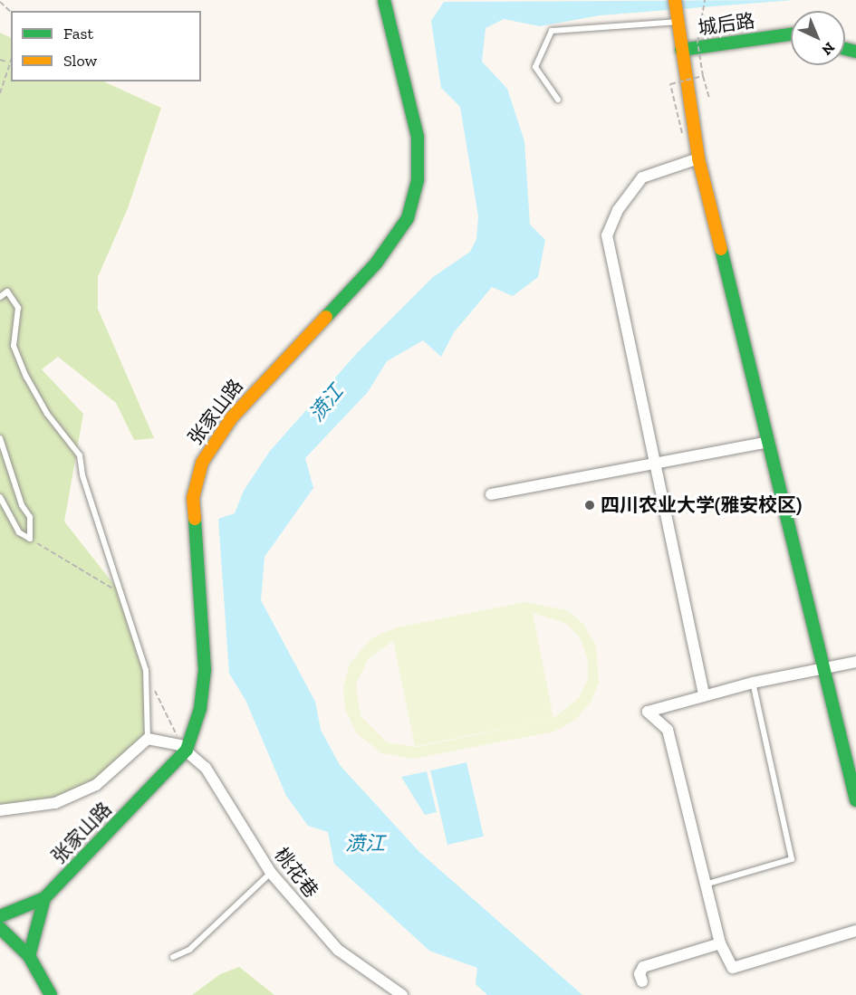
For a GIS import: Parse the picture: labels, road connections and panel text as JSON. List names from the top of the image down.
{
  "streets": {
    "street": ["城后路", "张家山路", "桃花巷"]
  },
  "crossings": [
    ["张家山路", "桃花巷"]
  ],
  "water": ["𣸣江"],
  "places": ["四川农业大学(雅安校区)"],
  "legend": ["Fast", "Slow"],
  "north": "bottom right"
}
